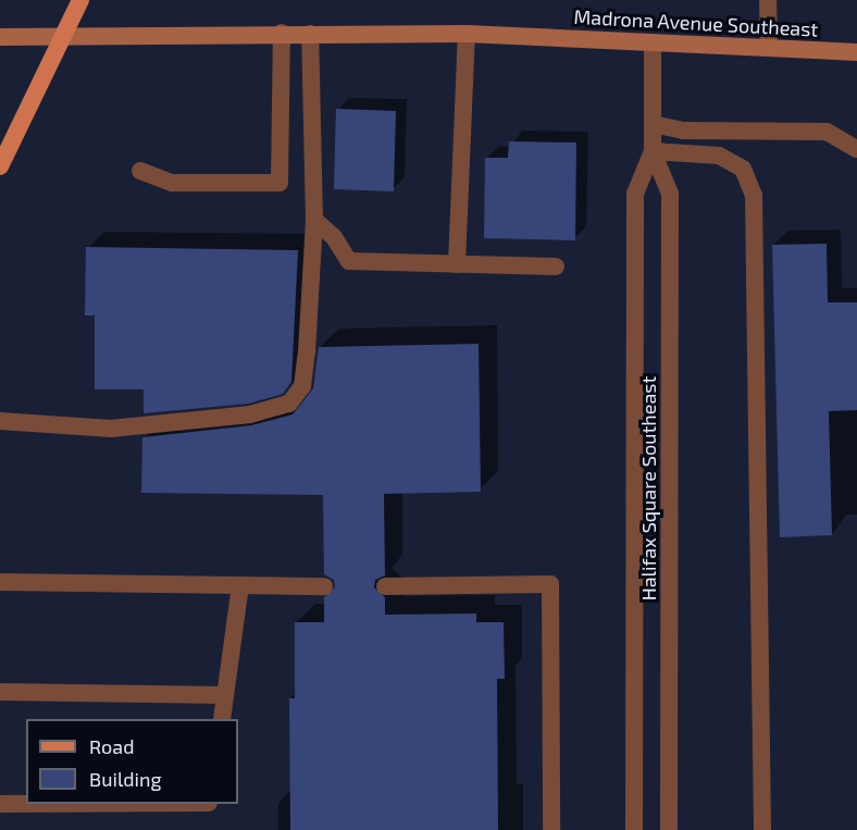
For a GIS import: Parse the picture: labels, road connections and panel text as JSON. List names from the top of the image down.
{
  "streets": {
    "main road": ["Madrona Avenue Southeast"],
    "street": ["Halifax Square Southeast"]
  },
  "crossings": [
    ["Madrona Avenue Southeast", "Halifax Square Southeast"]
  ],
  "legend": ["Road", "Building"]
}
